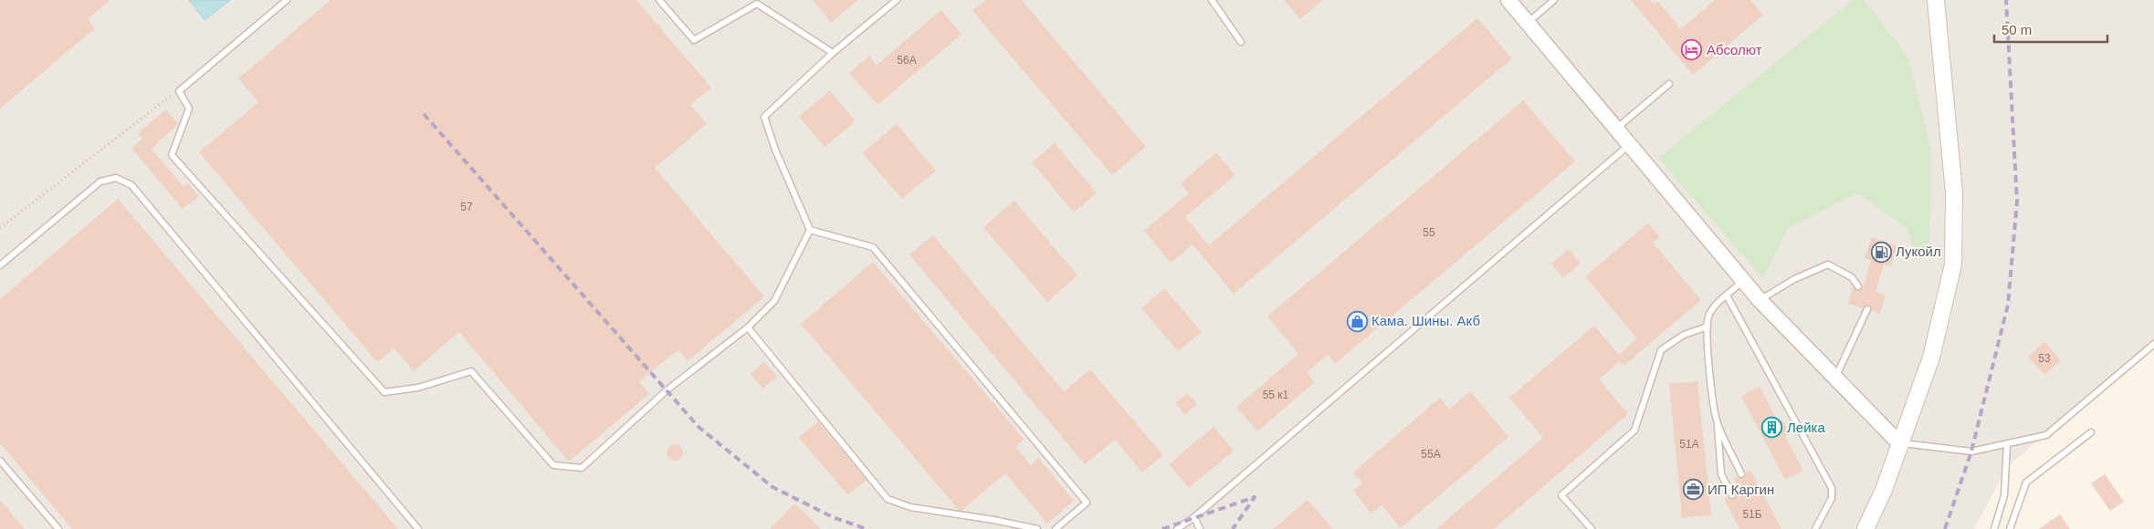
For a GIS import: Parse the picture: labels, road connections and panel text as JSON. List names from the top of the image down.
{
  "places": {
    "hotel": ["Абсолют"],
    "fuel station": ["Лукойл"],
    "shop": ["Кама. Шины. Акб"],
    "building": ["Лейка"],
    "office": ["ИП Каргин"]
  },
  "house_numbers": [
    "56А",
    "57",
    "55",
    "53",
    "55 к1",
    "51А",
    "55А",
    "51Б"
  ],
  "scale_bar": "50 m"
}
